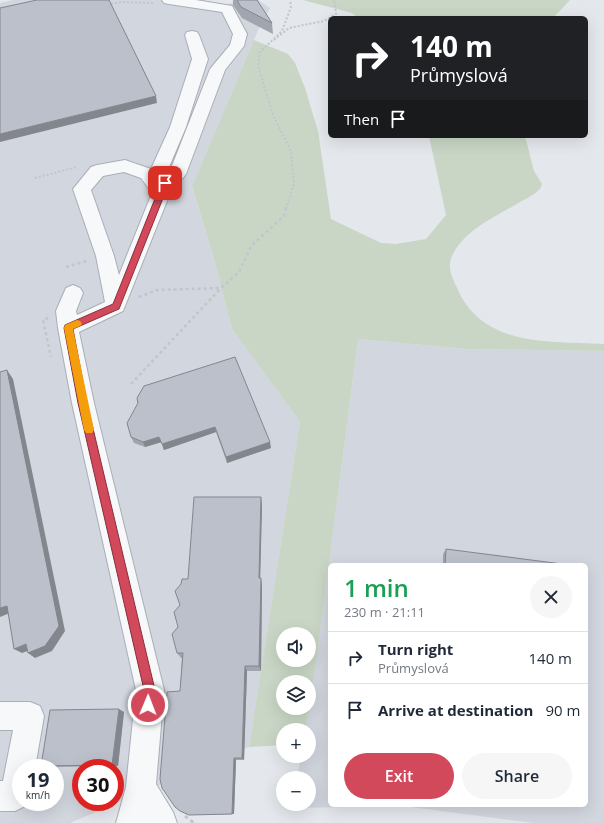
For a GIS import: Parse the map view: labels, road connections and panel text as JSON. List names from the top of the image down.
{
  "page": {
    "turn": ["140 m", "Průmyslová"],
    "then": "Then",
    "heading": ["1 min", "230 m · 21:11"],
    "map_buttons": ["+", "−"],
    "list": [
      {
        "name": "Turn right",
        "note": "Průmyslová",
        "value": "140 m"
      },
      {
        "name": "Arrive at destination",
        "value": "90 m"
      }
    ],
    "buttons": ["Exit", "Share"],
    "speed": "19 km/h",
    "limit": "30"
  }
}
